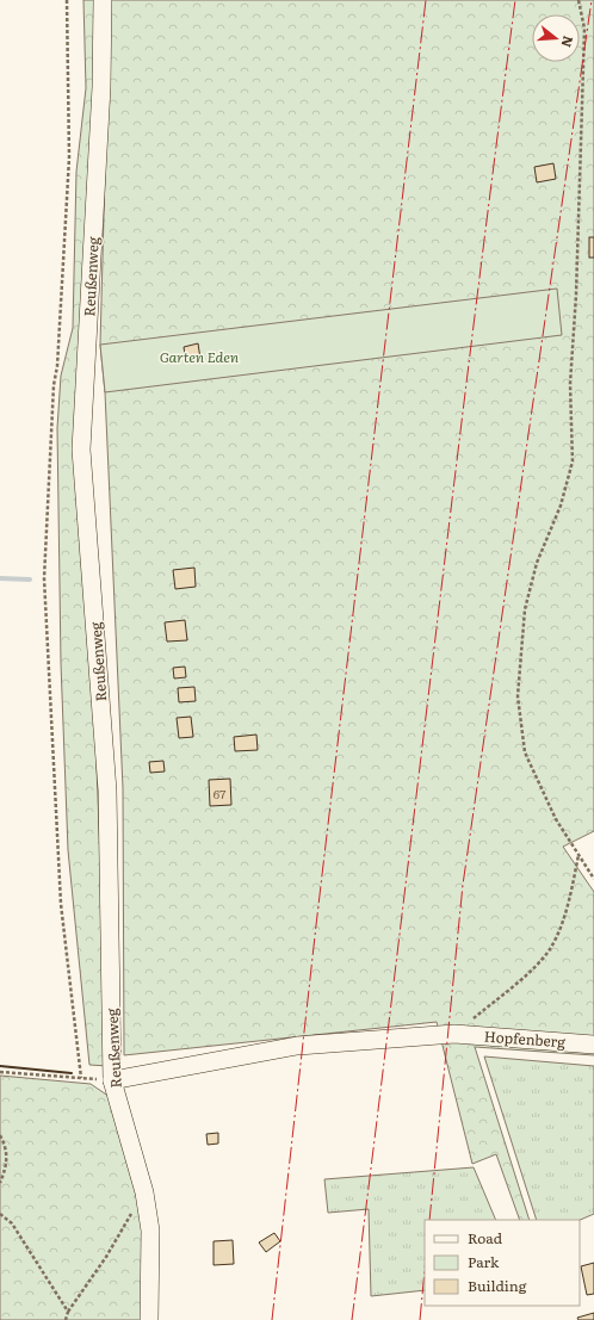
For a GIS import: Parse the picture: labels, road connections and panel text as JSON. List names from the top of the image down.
{
  "streets": {
    "street": ["Reußenweg", "Hopfenberg"]
  },
  "crossings": [
    ["Reußenweg", "Hopfenberg"]
  ],
  "parks": ["Garten Eden"],
  "house_numbers": ["67"],
  "legend": ["Road", "Park", "Building"],
  "north": "right"
}
